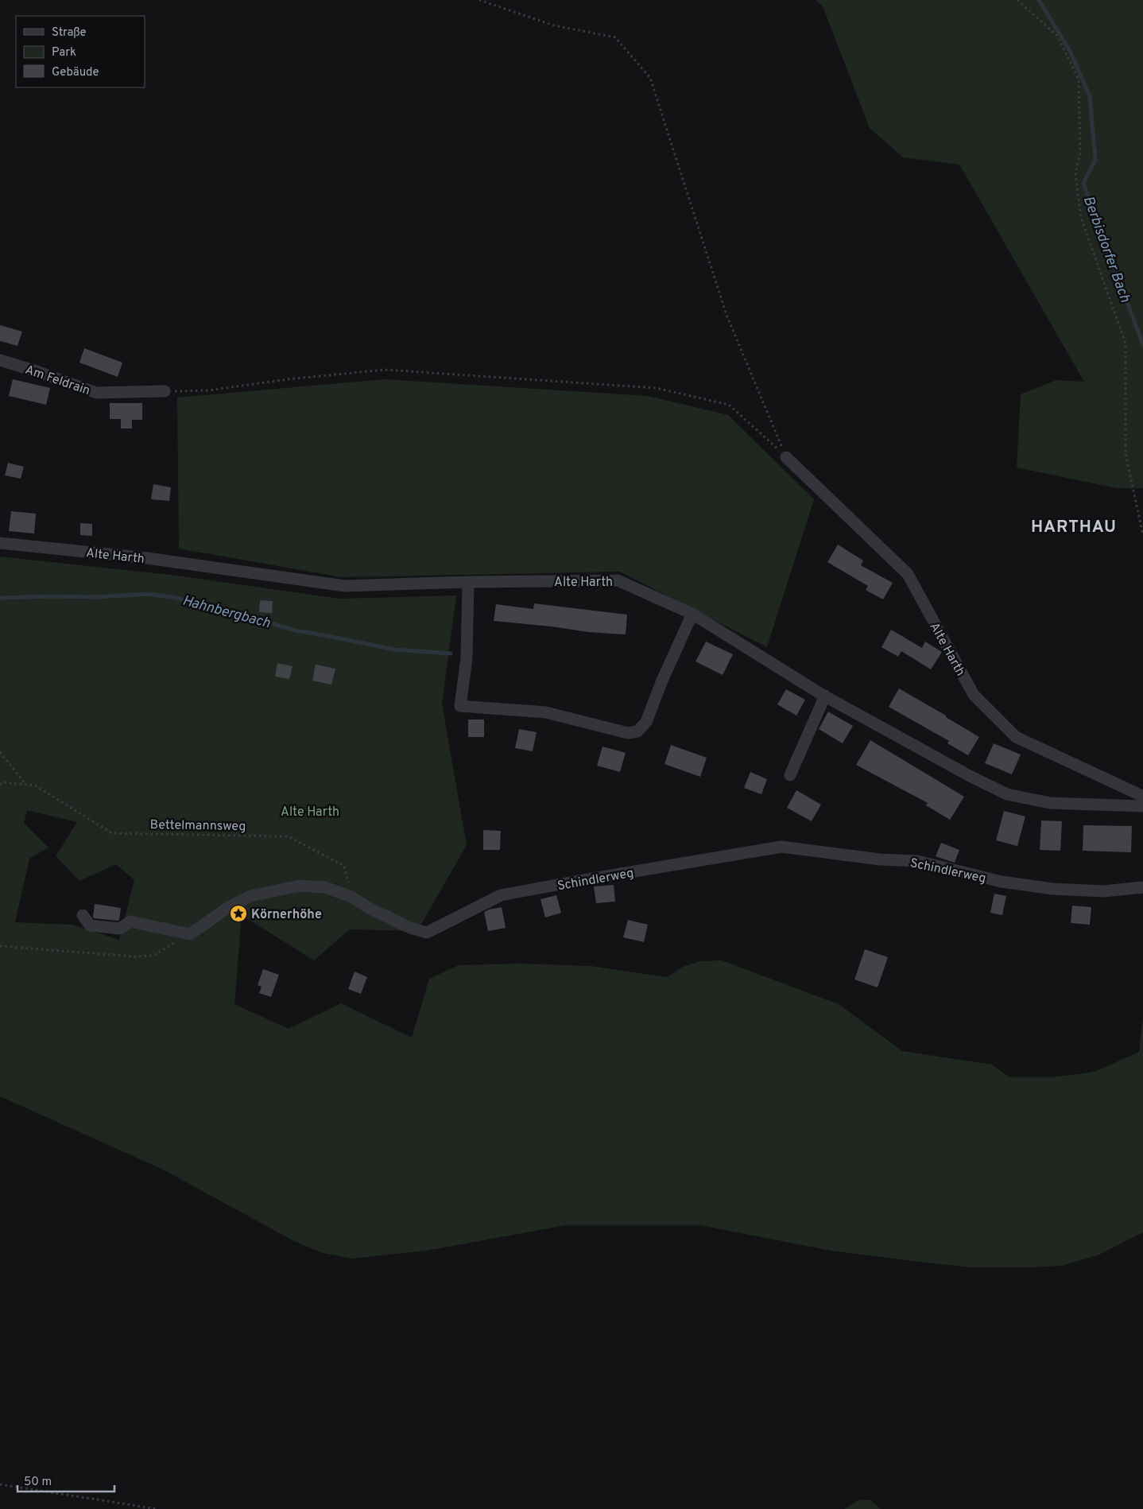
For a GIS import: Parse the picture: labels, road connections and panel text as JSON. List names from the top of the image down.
{
  "streets": {
    "street": ["Am Feldrain", "Alte Harth", "Schindlerweg"],
    "path": ["Bettelmannsweg"]
  },
  "crossings": [
    ["Bettelmannsweg", "Schindlerweg"]
  ],
  "districts": ["HARTHAU"],
  "water": ["Berbisdorfer Bach", "Hahnbergbach"],
  "parks": ["Alte Harth"],
  "places": {
    "place": ["Körnerhöhe"]
  },
  "legend": ["Straße", "Park", "Gebäude"],
  "scale_bar": "50 m"
}
